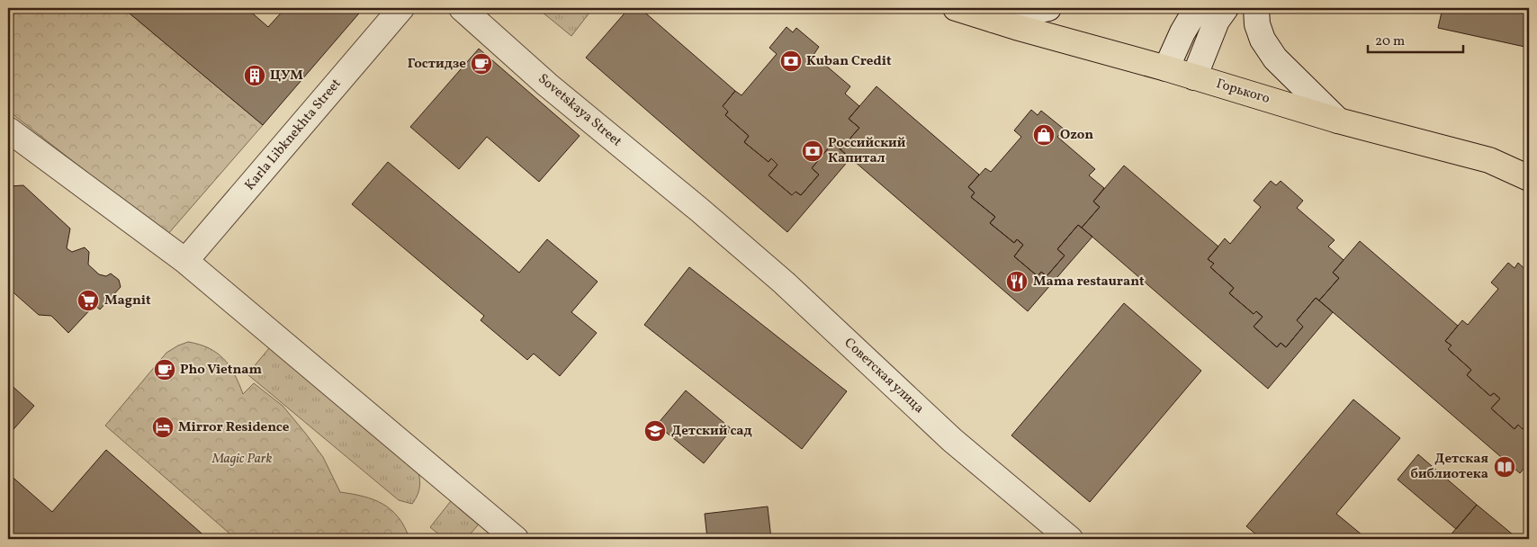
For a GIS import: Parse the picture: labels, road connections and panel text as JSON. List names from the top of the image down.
{
  "streets": {
    "main road": ["Горького"],
    "street": ["Karla Libknekhta Street", "Советская улица"]
  },
  "parks": ["Magic Park"],
  "places": {
    "bank": ["Kuban Credit", "Российский Капитал"],
    "cafe": ["Гостидзе", "Pho Vietnam"],
    "building": ["ЦУМ"],
    "shop": ["Ozon"],
    "restaurant": ["Mama restaurant"],
    "supermarket": ["Magnit"],
    "hotel": ["Mirror Residence"],
    "school or university": ["Детский сад"],
    "library": ["Детская библиотека"]
  },
  "scale_bar": "20 m"
}
